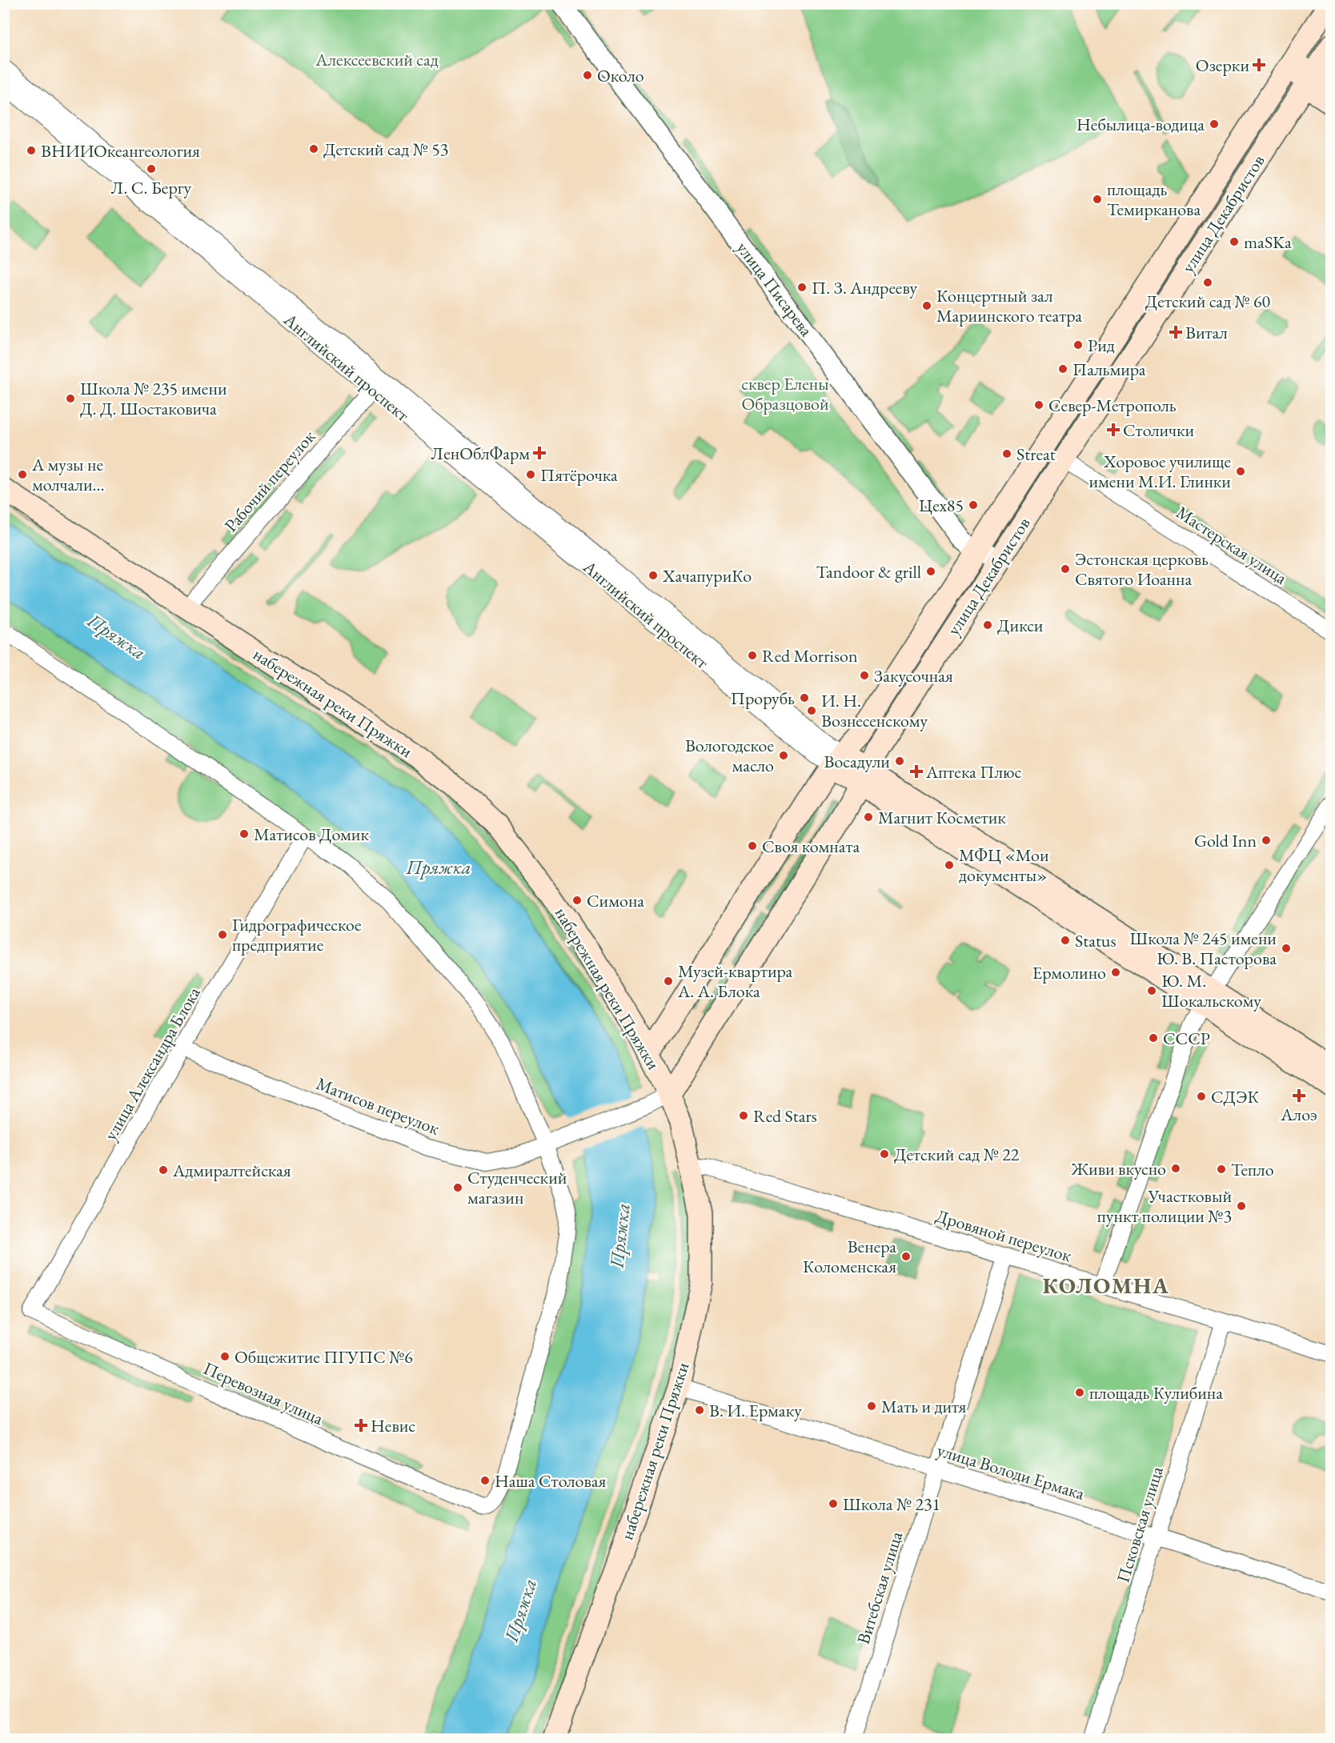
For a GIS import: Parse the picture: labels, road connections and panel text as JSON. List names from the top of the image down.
{
  "streets": {
    "main road": ["улица Декабристов", "Английский проспект", "набережная реки Пряжки"],
    "street": [
      "улица Писарева",
      "Рабочий переулок",
      "Мастерская улица",
      "улица Александра Блока",
      "Матисов переулок",
      "Дровяной переулок",
      "Перевозная улица",
      "улица Володи Ермака",
      "Псковская улица",
      "Витебская улица"
    ]
  },
  "crossings": [
    ["улица Декабристов", "улица Писарева"],
    ["улица Декабристов", "Английский проспект"],
    ["улица Декабристов", "Мастерская улица"],
    ["улица Декабристов", "набережная реки Пряжки"],
    ["улица Декабристов", "Матисов переулок"],
    ["Английский проспект", "Рабочий переулок"],
    ["Рабочий переулок", "набережная реки Пряжки"],
    ["набережная реки Пряжки", "Матисов переулок"],
    ["набережная реки Пряжки", "Дровяной переулок"],
    ["набережная реки Пряжки", "улица Володи Ермака"],
    ["улица Александра Блока", "Матисов переулок"],
    ["улица Александра Блока", "Перевозная улица"],
    ["Матисов переулок", "Перевозная улица"],
    ["Дровяной переулок", "Псковская улица"],
    ["Дровяной переулок", "Витебская улица"],
    ["улица Володи Ермака", "Псковская улица"],
    ["улица Володи Ермака", "Витебская улица"]
  ],
  "districts": ["КОЛОМНА"],
  "water": ["Пряжка"],
  "parks": ["Алексеевский сад", "сквер Елены Образцовой"],
  "places": {
    "health": [
      "Озерки",
      "Витал",
      "Столички",
      "ЛенОблФарм",
      "Аптека Плюс",
      "Алоэ",
      "Невис"
    ],
    "other": [
      "Около",
      "Небылица-водица",
      "Детский сад № 53",
      "ВНИИОкеангеология",
      "Л. С. Бергу",
      "площадь Темирканова",
      "maSKa",
      "Детский сад № 60",
      "П. З. Андрееву",
      "Концертный зал Мариинского театра",
      "Рид",
      "Пальмира",
      "Школа № 235 имени Д. Д. Шостаковича",
      "Север-Метрополь",
      "Streat",
      "Хоровое училище имени М.И. Глинки",
      "А музы не молчали…",
      "Пятёрочка",
      "Цех85",
      "Эстонская церковь Святого Иоанна",
      "Tandoor & grill",
      "ХачапуриКо",
      "Дикси",
      "Red Morrison",
      "Закусочная",
      "Прорубь",
      "И. Н. Вознесенскому",
      "Вологодское масло",
      "Восадули",
      "Магнит Косметик",
      "Матисов Домик",
      "Gold Inn",
      "Своя комната",
      "МФЦ «Мои документы»",
      "Симона",
      "Гидрографическое предприятие",
      "Status",
      "Школа № 245 имени Ю. В. Пасторова",
      "Ермолино",
      "Музей-квартира А. А. Блока",
      "Ю. М. Шокальскому",
      "СССР",
      "СДЭК",
      "Red Stars",
      "Детский сад № 22",
      "Живи вкусно",
      "Тепло",
      "Адмиралтейская",
      "Студенческий магазин",
      "Участковый пункт полиции №3",
      "Венера Коломенская",
      "Общежитие ПГУПС №6",
      "площадь Кулибина",
      "Мать и дитя",
      "В. И. Ермаку",
      "Наша Столовая",
      "Школа № 231"
    ]
  }
}
